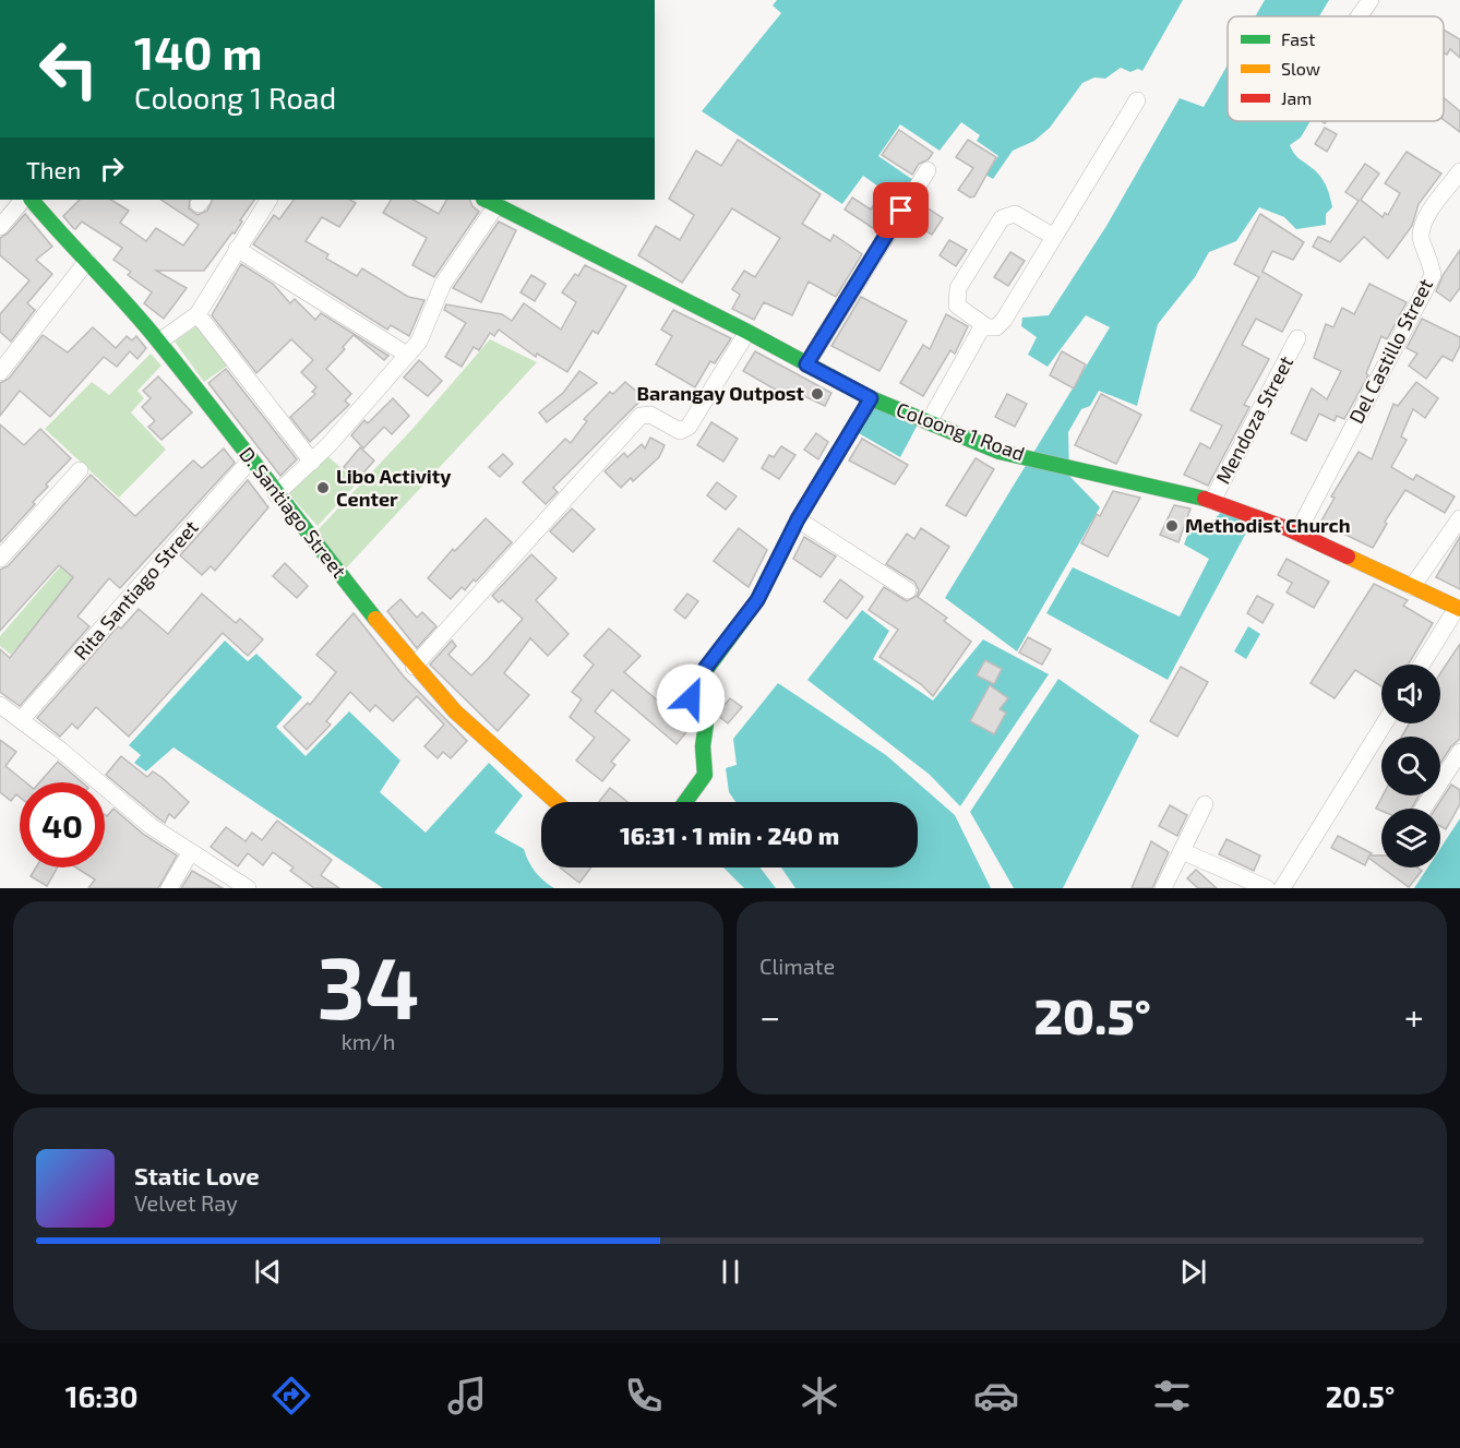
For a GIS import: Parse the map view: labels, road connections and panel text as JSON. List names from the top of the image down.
{
  "streets": {
    "street": [
      "Del Castillo Street",
      "Mendoza Street",
      "Coloong 1 Road",
      "D. Santiago Street",
      "Rita Santiago Street"
    ]
  },
  "crossings": [
    ["Del Castillo Street", "Coloong 1 Road"],
    ["Mendoza Street", "Coloong 1 Road"],
    ["D. Santiago Street", "Rita Santiago Street"]
  ],
  "places": ["Barangay Outpost", "Libo Activity Center", "Methodist Church"],
  "legend": ["Fast", "Slow", "Jam"],
  "page": {
    "turn": ["140 m", "Coloong 1 Road"],
    "then": "Then",
    "limit": "40",
    "trip": "16:31 · 1 min · 240 m",
    "tile": [
      ["34", "km/h"],
      "Climate"
    ],
    "heat": ["−", "20.5°", "+"],
    "song": ["Static Love", "Velvet Ray"],
    "tabs": ["16:30", "20.5°"]
  }
}
